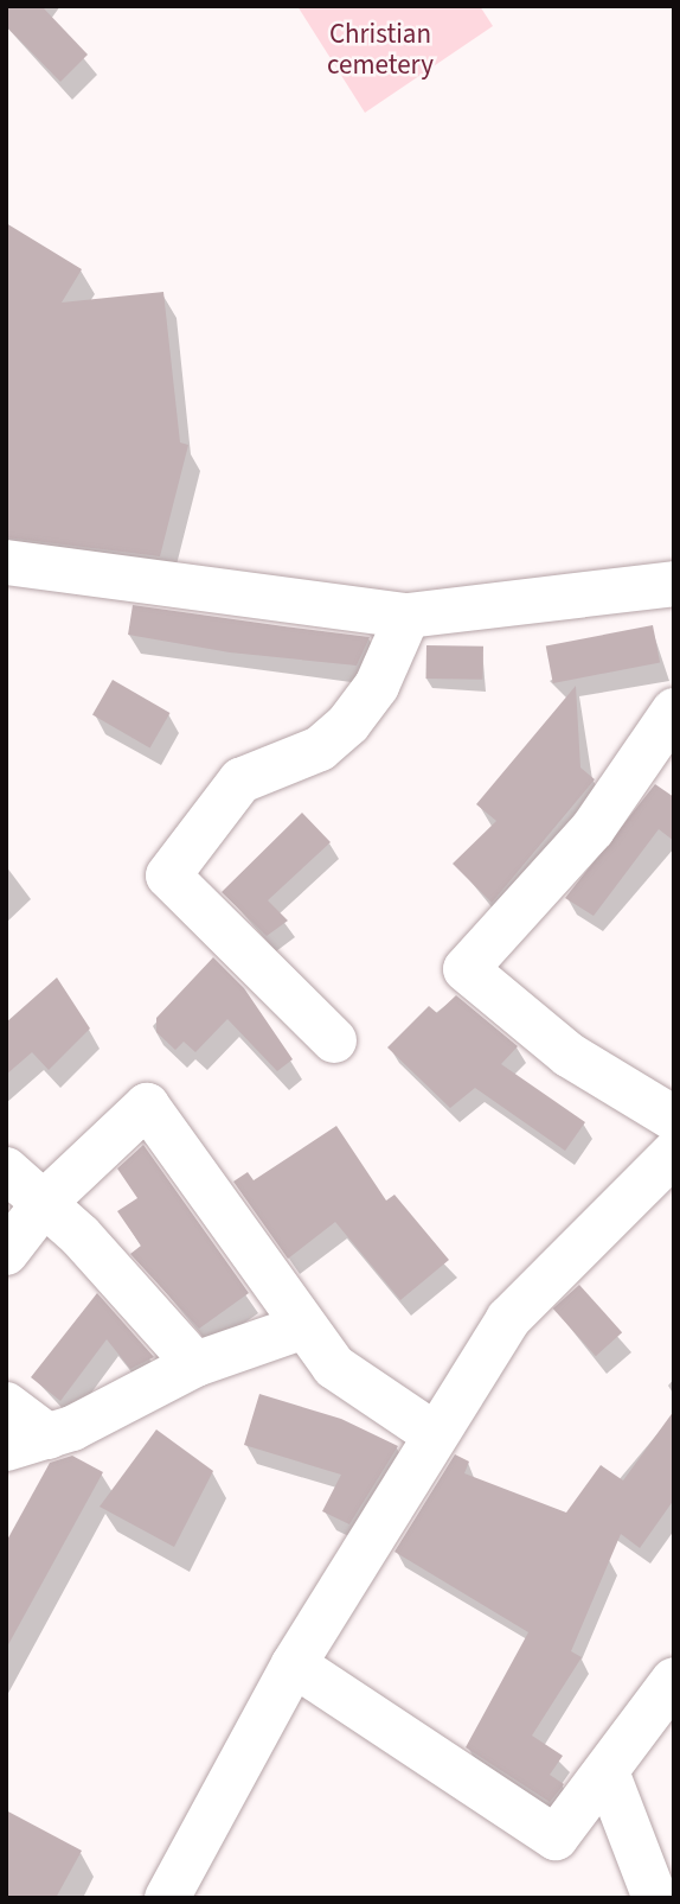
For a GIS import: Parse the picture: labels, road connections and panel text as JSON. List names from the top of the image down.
{
  "parks": ["Christian cemetery"]
}
